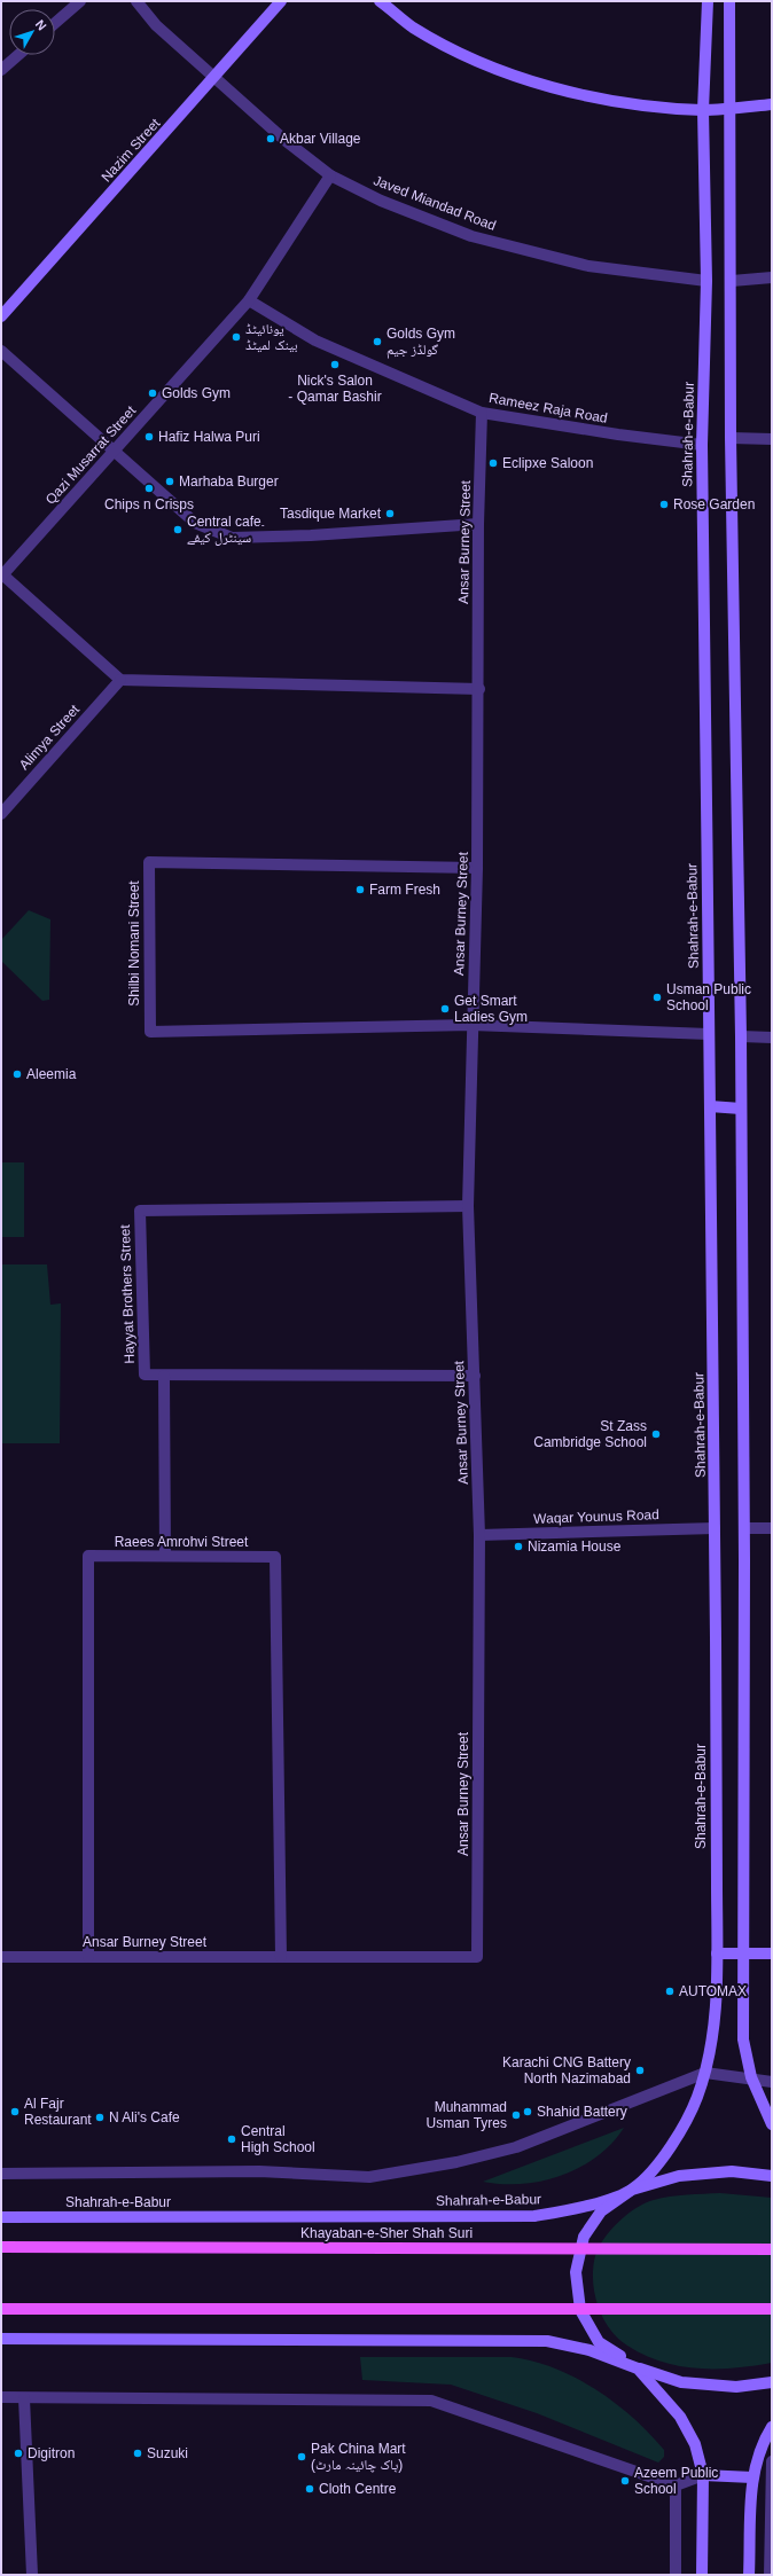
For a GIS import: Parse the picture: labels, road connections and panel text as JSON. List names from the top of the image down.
{
  "streets": {
    "main road": ["Nazim Street", "Shahrah-e-Babur", "Khayaban-e-Sher Shah Suri"],
    "street": [
      "Javed Miandad Road",
      "Rameez Raja Road",
      "Qazi Musarrat Street",
      "Ansar Burney Street",
      "Alimya Street",
      "Shilbi Nomani Street",
      "Hayyat Brothers Street",
      "Waqar Younus Road",
      "Raees Amrohvi Street"
    ]
  },
  "crossings": [
    ["Nazim Street", "Javed Miandad Road"],
    ["Javed Miandad Road", "Shahrah-e-Babur"],
    ["Javed Miandad Road", "Qazi Musarrat Street"],
    ["Rameez Raja Road", "Shahrah-e-Babur"],
    ["Rameez Raja Road", "Qazi Musarrat Street"],
    ["Rameez Raja Road", "Ansar Burney Street"],
    ["Shahrah-e-Babur", "Waqar Younus Road"],
    ["Ansar Burney Street", "Shilbi Nomani Street"],
    ["Ansar Burney Street", "Hayyat Brothers Street"],
    ["Ansar Burney Street", "Waqar Younus Road"],
    ["Ansar Burney Street", "Raees Amrohvi Street"]
  ],
  "places": [
    "Akbar Village",
    "یونائیٹڈ بینک لمیٹڈ",
    "Golds Gym گولڈز جیم",
    "Nick's Salon - Qamar Bashir",
    "Golds Gym",
    "Hafiz Halwa Puri",
    "Eclipxe Saloon",
    "Marhaba Burger",
    "Chips n Crisps",
    "Rose Garden",
    "Tasdique Market",
    "Central cafe۔ سینٹرل کیفے",
    "Farm Fresh",
    "Usman Public School",
    "Get Smart Ladies Gym",
    "Aleemia",
    "St Zass Cambridge School",
    "Nizamia House",
    "AUTOMAX",
    "Karachi CNG Battery North Nazimabad",
    "Al Fajr Restaurant",
    "Shahid Battery",
    "Muhammad Usman Tyres",
    "N Ali's Cafe",
    "Central High School",
    "Digitron",
    "Suzuki",
    "Pak China Mart (پاک چائینہ مارٹ)",
    "Azeem Public School",
    "Cloth Centre"
  ],
  "north": "top right"
}
